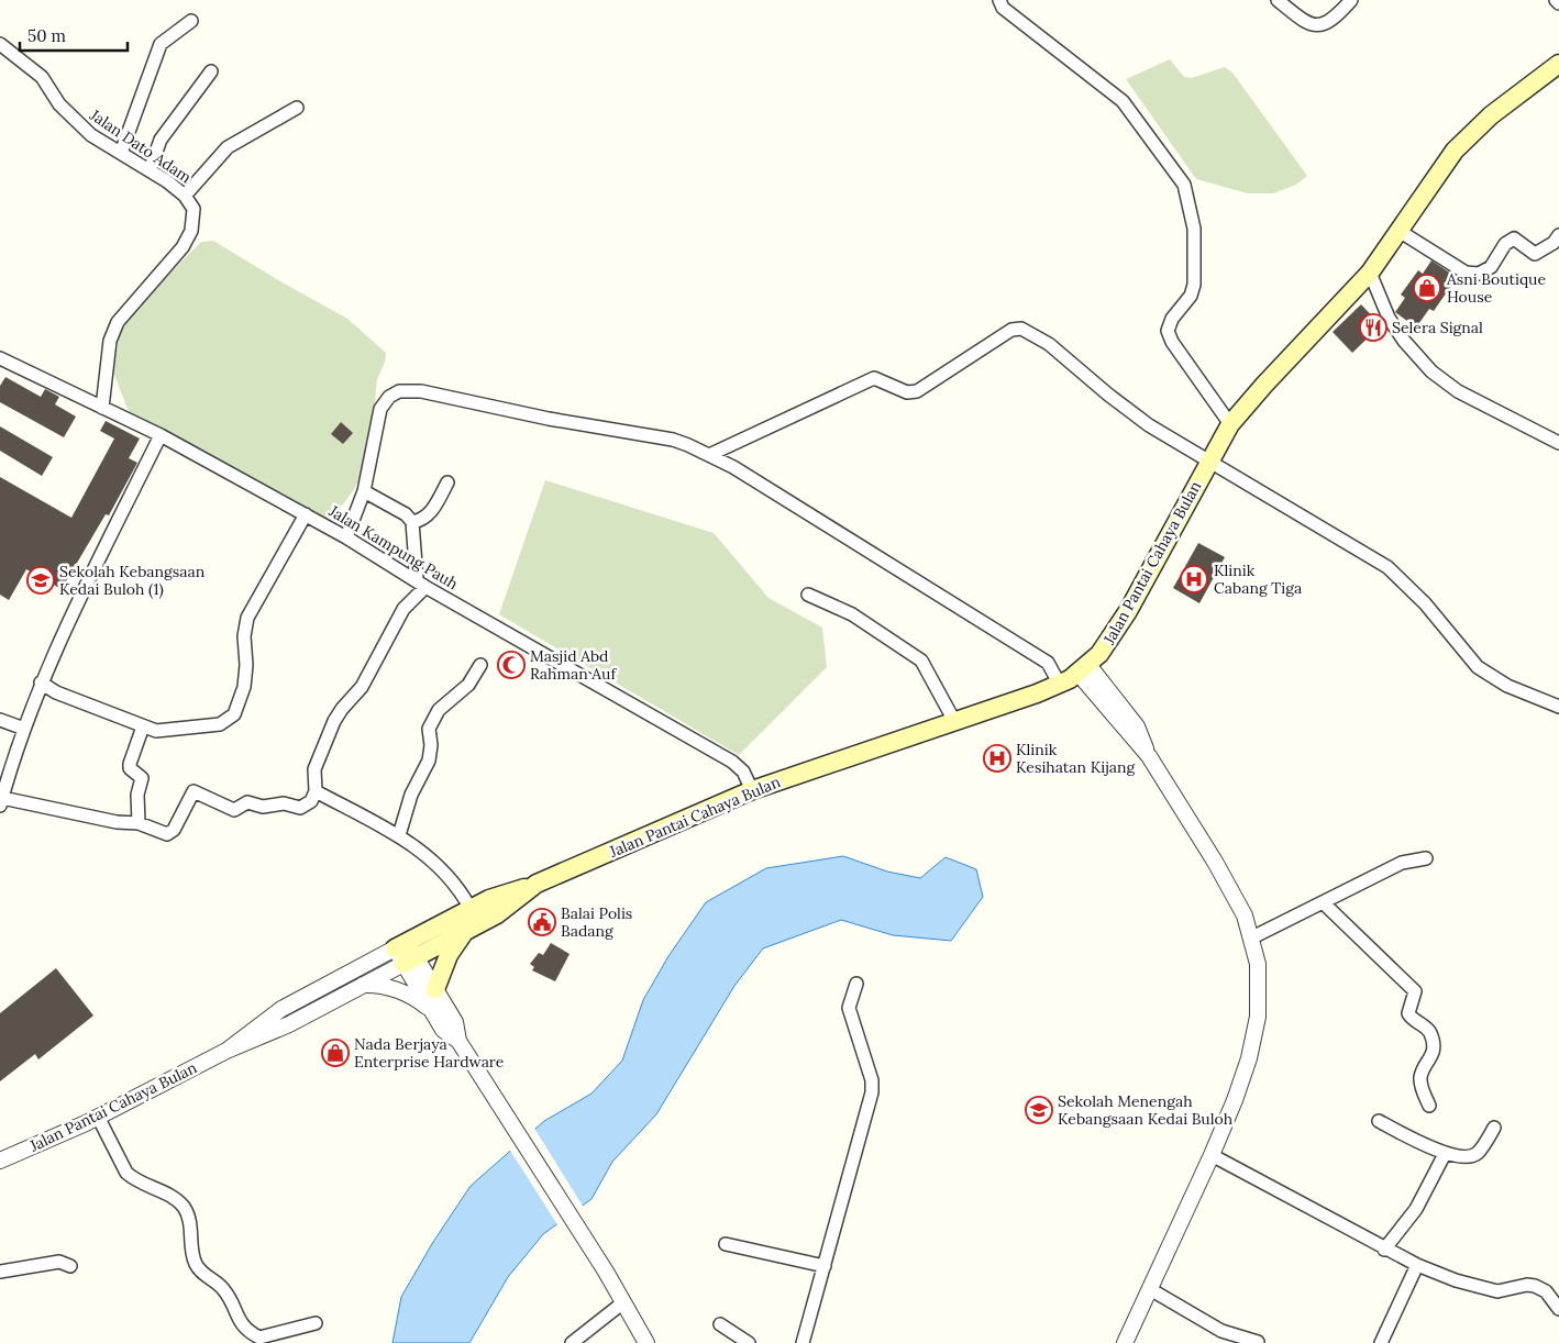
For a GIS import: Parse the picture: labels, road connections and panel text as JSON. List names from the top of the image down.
{
  "streets": {
    "main road": ["Jalan Pantai Cahaya Bulan"],
    "street": ["Jalan Dato Adam", "Jalan Kampung Pauh"]
  },
  "crossings": [
    ["Jalan Dato Adam", "Jalan Kampung Pauh"],
    ["Jalan Kampung Pauh", "Jalan Pantai Cahaya Bulan"]
  ],
  "places": {
    "shop": ["Asni Boutique House", "Nada Berjaya Enterprise Hardware"],
    "restaurant": ["Selera Signal"],
    "hospital": ["Klinik Cabang Tiga", "Klinik Kesihatan Kijang"],
    "school or university": ["Sekolah Kebangsaan Kedai Buloh (1)", "Sekolah Menengah Kebangsaan Kedai Buloh"],
    "mosque": ["Masjid Abd Rahman Auf"],
    "public building": ["Balai Polis Badang"]
  },
  "scale_bar": "50 m"
}
